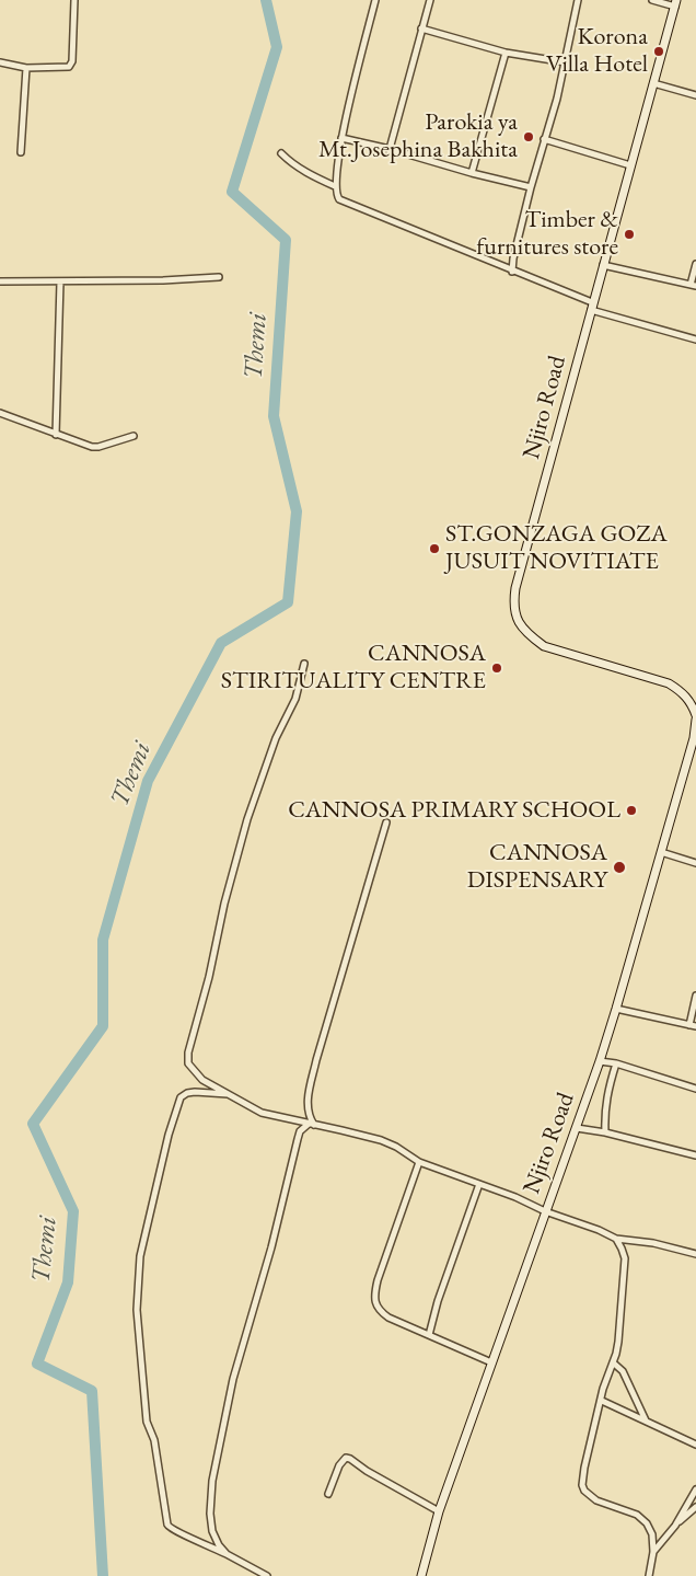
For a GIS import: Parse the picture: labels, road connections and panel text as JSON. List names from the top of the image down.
{
  "streets": {
    "street": ["Njiro Road"]
  },
  "water": ["Themi"],
  "places": [
    "Korona Villa Hotel",
    "Parokia ya Mt.Josephina Bakhita",
    "Timber & furnitures store",
    "ST.GONZAGA GOZA JUSUIT NOVITIATE",
    "CANNOSA STIRITUALITY CENTRE",
    "CANNOSA PRIMARY SCHOOL",
    "CANNOSA DISPENSARY"
  ]
}
